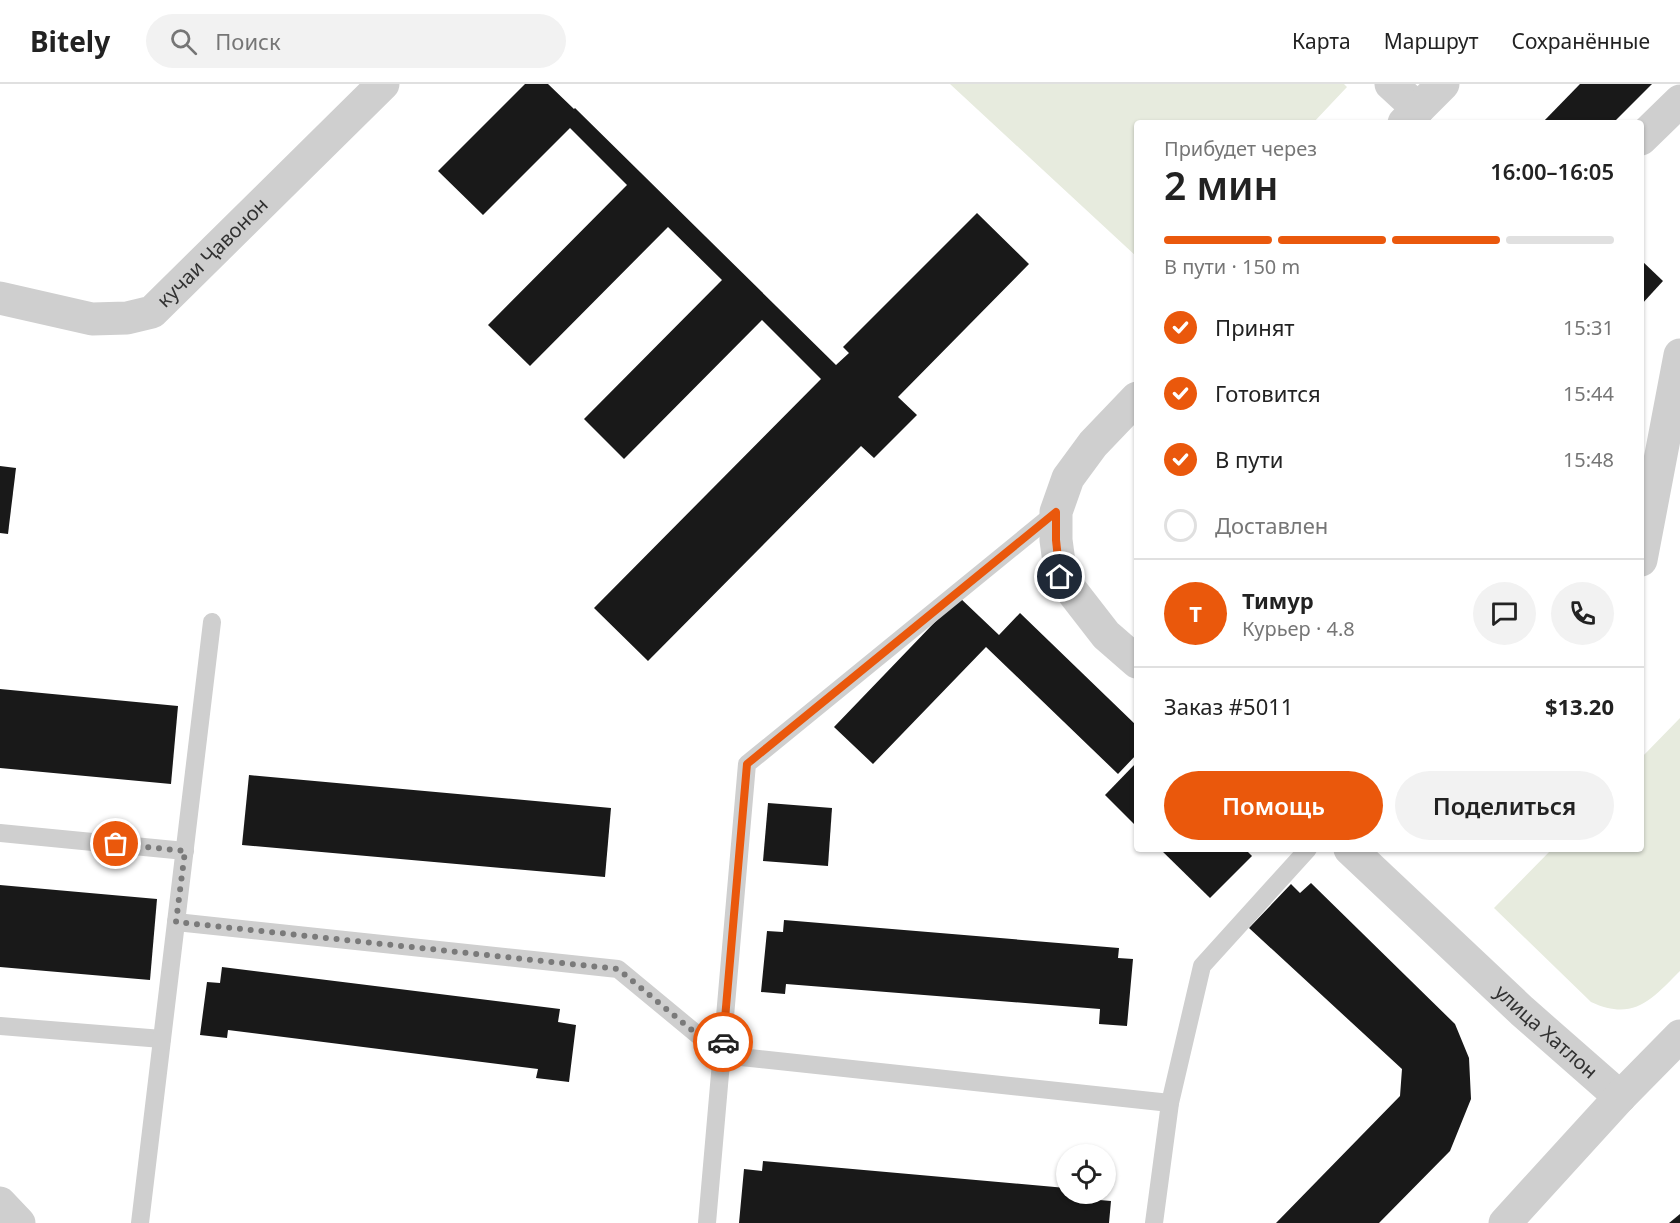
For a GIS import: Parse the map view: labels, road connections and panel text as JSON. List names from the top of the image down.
{
  "streets": {
    "street": ["кучаи Ҷавонон", "улица Хатлон"]
  },
  "page": {
    "header": "Bitely",
    "search": "Поиск",
    "nav": ["Карта", "Маршрут", "Сохранённые"],
    "heading": ["2 мин", "Прибудет через", "16:00–16:05"],
    "panel": [
      "Тимур",
      "Курьер · 4.8",
      "Заказ #5011",
      "$13.20"
    ],
    "bar": "В пути · 150 m",
    "list": [
      ["Принят", "15:31"],
      ["Готовится", "15:44"],
      ["В пути", "15:48"],
      "Доставлен"
    ],
    "round": "Т",
    "buttons": ["Помощь", "Поделиться"]
  }
}
